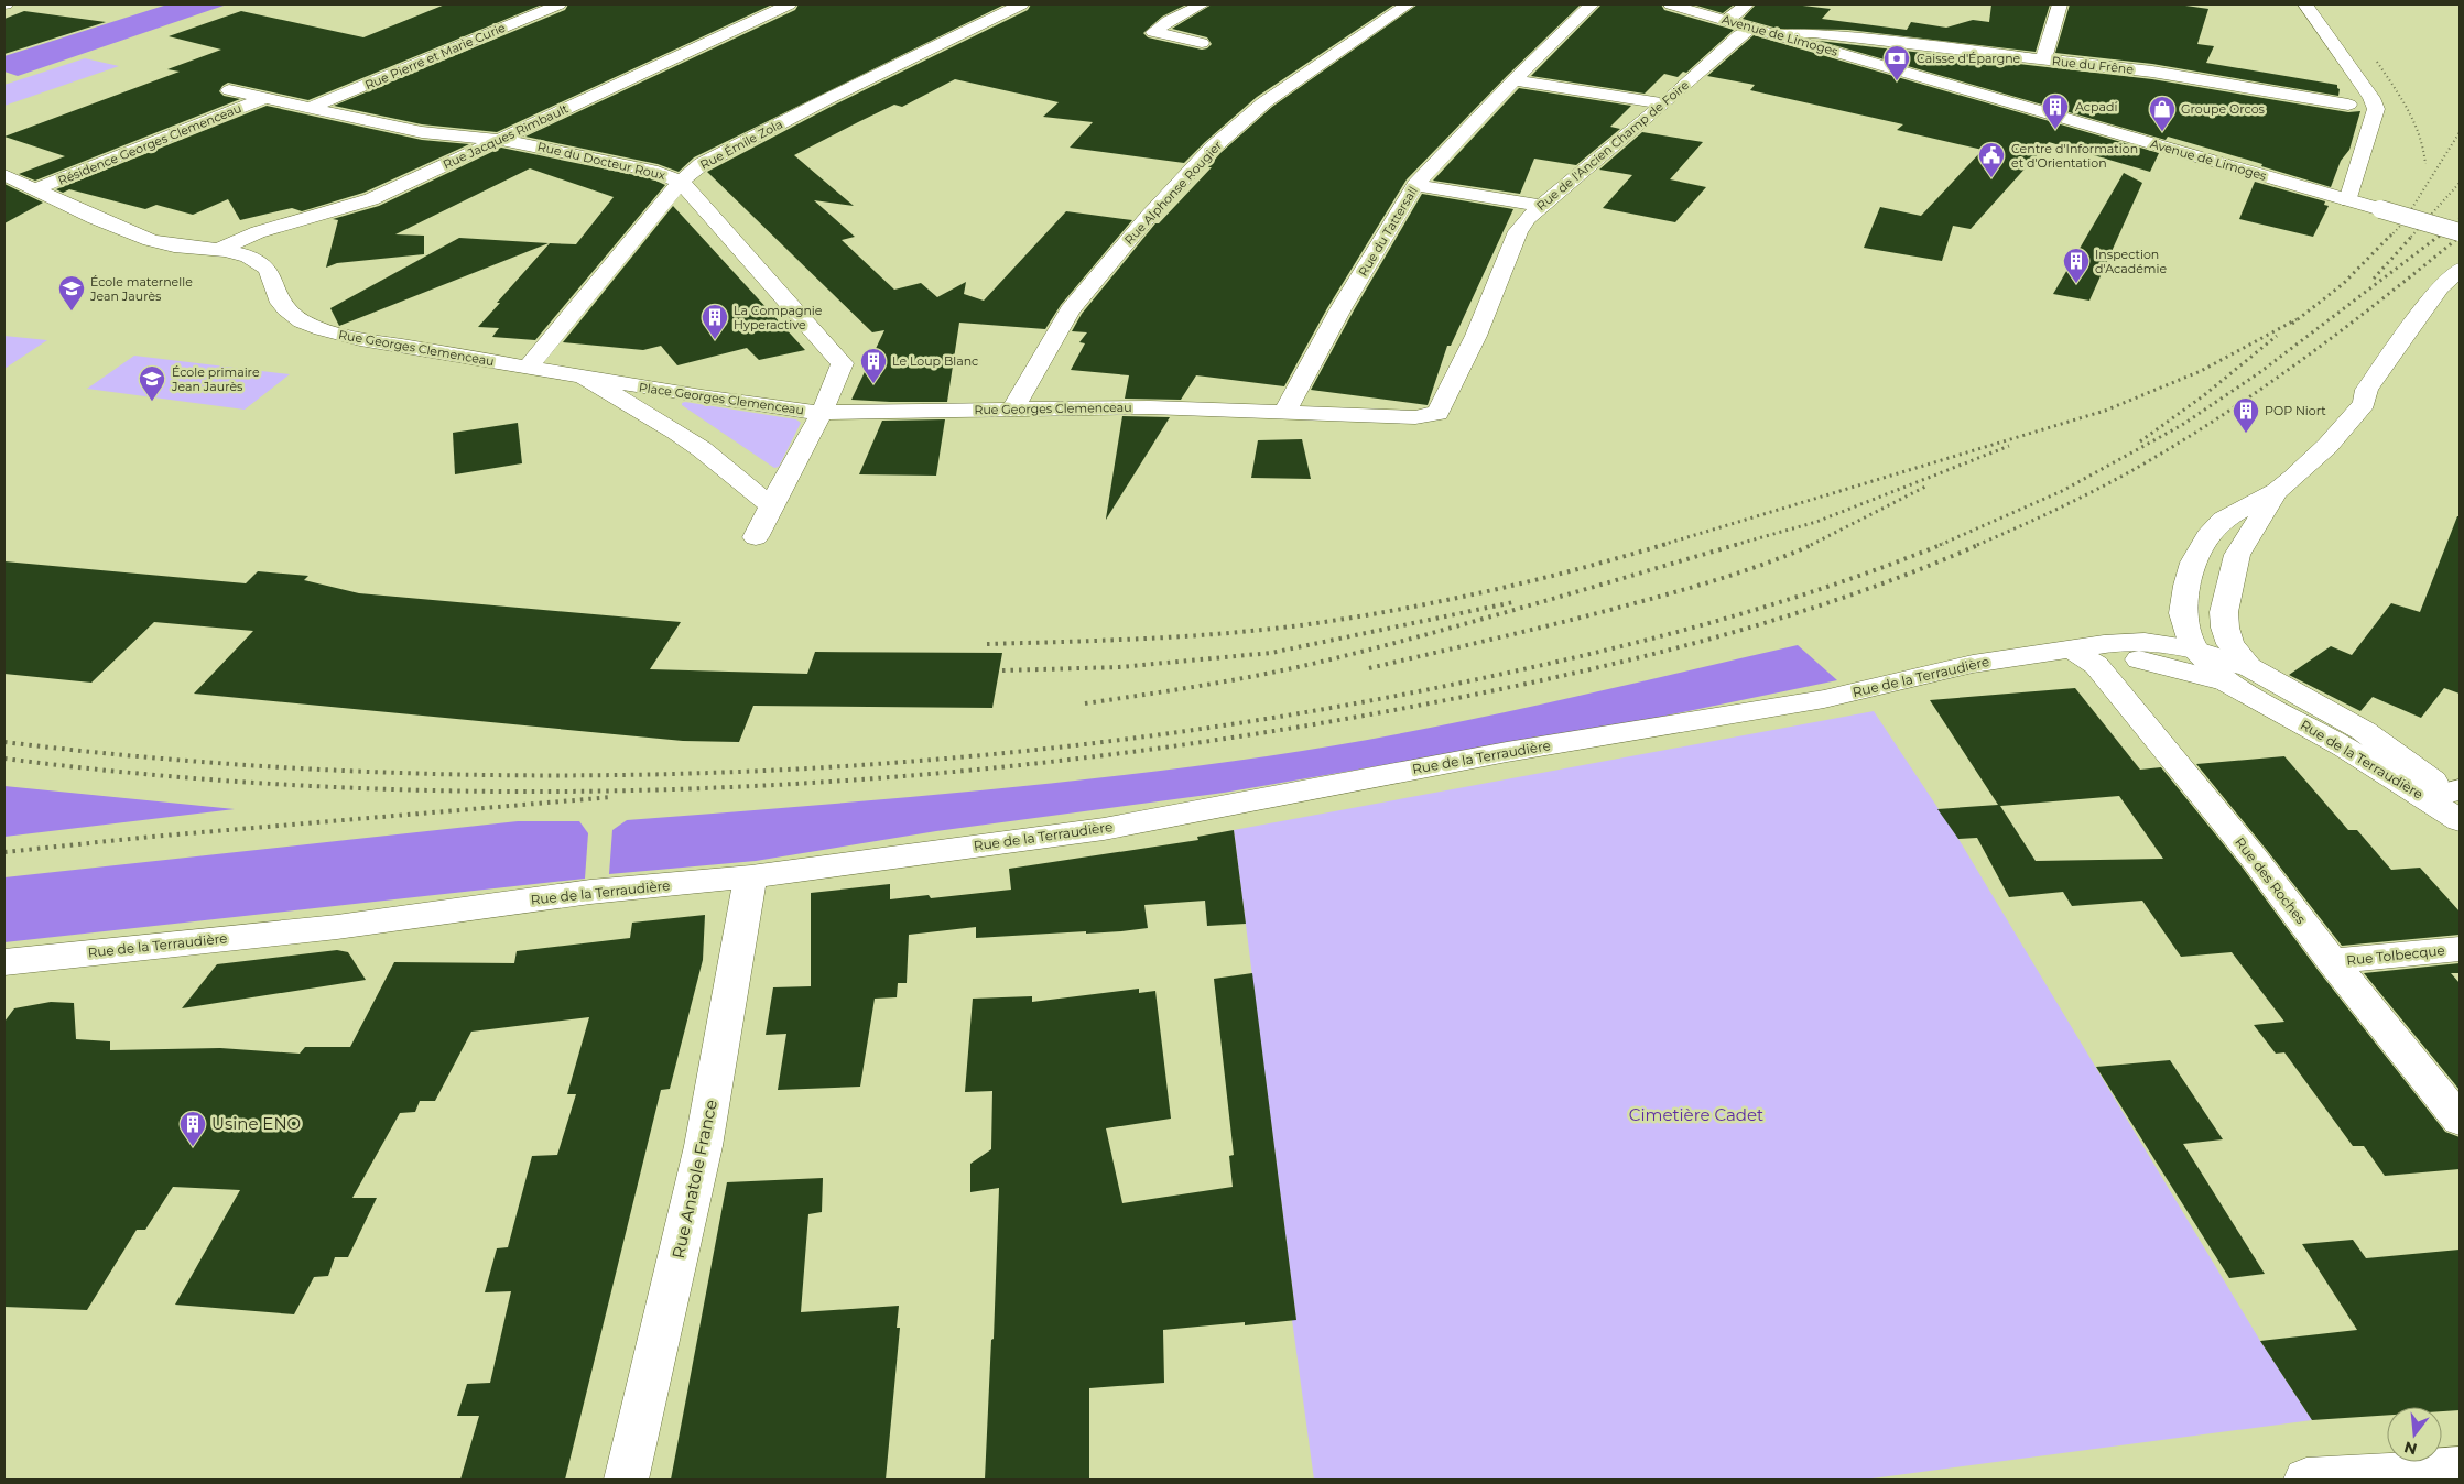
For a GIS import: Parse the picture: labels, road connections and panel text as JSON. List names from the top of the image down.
{
  "streets": {
    "street": [
      "Avenue de Limoges",
      "Rue Pierre et Marie Curie",
      "Rue du Frêne",
      "Rue Jacques Rimbault",
      "Résidence Georges Clemenceau",
      "Rue Émile Zola",
      "Rue de l'Ancien Champ de Foire",
      "Rue du Docteur Roux",
      "Rue Alphonse Rougier",
      "Rue du Tattersall",
      "Rue Georges Clemenceau",
      "Place Georges Clemenceau",
      "Rue de la Terraudière",
      "Rue des Roches",
      "Rue Tolbecque",
      "Rue Anatole France"
    ]
  },
  "crossings": [
    ["Avenue de Limoges", "Rue du Frêne"],
    ["Avenue de Limoges", "Rue de l'Ancien Champ de Foire"],
    ["Rue Pierre et Marie Curie", "Rue du Docteur Roux"],
    ["Rue Jacques Rimbault", "Rue du Docteur Roux"],
    ["Rue Jacques Rimbault", "Rue Georges Clemenceau"],
    ["Résidence Georges Clemenceau", "Rue du Docteur Roux"],
    ["Résidence Georges Clemenceau", "Rue Georges Clemenceau"],
    ["Rue Émile Zola", "Rue du Docteur Roux"],
    ["Rue Émile Zola", "Rue Georges Clemenceau"],
    ["Rue de l'Ancien Champ de Foire", "Rue du Tattersall"],
    ["Rue de l'Ancien Champ de Foire", "Rue Georges Clemenceau"],
    ["Rue du Docteur Roux", "Rue Georges Clemenceau"],
    ["Rue du Docteur Roux", "Place Georges Clemenceau"],
    ["Rue Alphonse Rougier", "Rue Georges Clemenceau"],
    ["Rue du Tattersall", "Rue Georges Clemenceau"],
    ["Rue Georges Clemenceau", "Place Georges Clemenceau"],
    ["Rue de la Terraudière", "Rue des Roches"],
    ["Rue de la Terraudière", "Rue Anatole France"],
    ["Rue des Roches", "Rue Tolbecque"]
  ],
  "parks": ["Cimetière Cadet"],
  "places": {
    "bank": ["Caisse d'Épargne"],
    "building": [
      "Acpadi",
      "Inspection d'Académie",
      "La Compagnie Hyperactive",
      "Le Loup Blanc",
      "POP Niort",
      "Usine ENO"
    ],
    "shop": ["Groupe Orcos"],
    "public building": ["Centre d'Information et d'Orientation"],
    "school or university": ["École maternelle Jean Jaurès", "École primaire Jean Jaurès"]
  },
  "north": "bottom"
}
